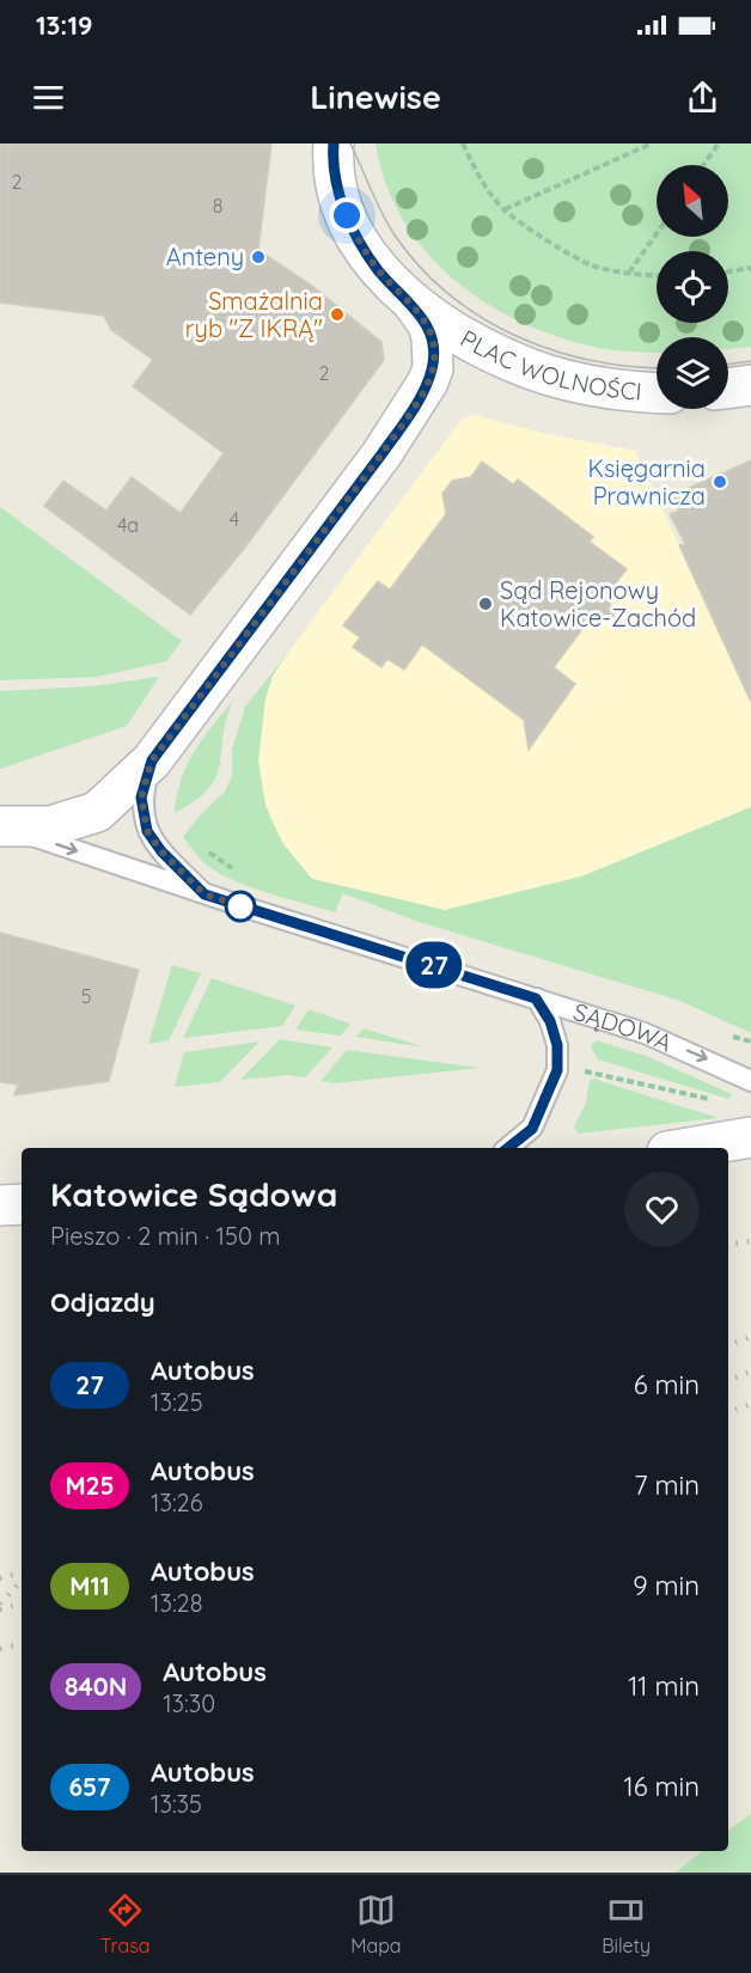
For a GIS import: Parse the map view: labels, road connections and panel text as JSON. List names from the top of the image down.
{
  "streets": {
    "street": ["PLAC WOLNOŚCI", "SĄDOWA"]
  },
  "crossings": [
    ["PLAC WOLNOŚCI", "SĄDOWA"]
  ],
  "places": [
    "Anteny",
    "Smażalnia ryb \"Z IKRĄ\"",
    "Księgarnia Prawnicza",
    "Sąd Rejonowy Katowice-Zachód"
  ],
  "lines": ["bus line 27"],
  "house_numbers": [
    "2",
    "8",
    "2",
    "4",
    "4a",
    "5"
  ],
  "north": "top left",
  "page": {
    "status": "13:19",
    "header": "Linewise",
    "on_map": "27",
    "heading": [
      ["Katowice Sądowa", "Pieszo · 2 min · 150 m"],
      "Odjazdy"
    ],
    "list": [
      {
        "mark": "27",
        "name": "Autobus",
        "note": "13:25",
        "value": "6 min"
      },
      {
        "mark": "M25",
        "name": "Autobus",
        "note": "13:26",
        "value": "7 min"
      },
      {
        "mark": "M11",
        "name": "Autobus",
        "note": "13:28",
        "value": "9 min"
      },
      {
        "mark": "840N",
        "name": "Autobus",
        "note": "13:30",
        "value": "11 min"
      },
      {
        "mark": "657",
        "name": "Autobus",
        "note": "13:35",
        "value": "16 min"
      }
    ],
    "tabs": ["Trasa", "Mapa", "Bilety"]
  }
}
